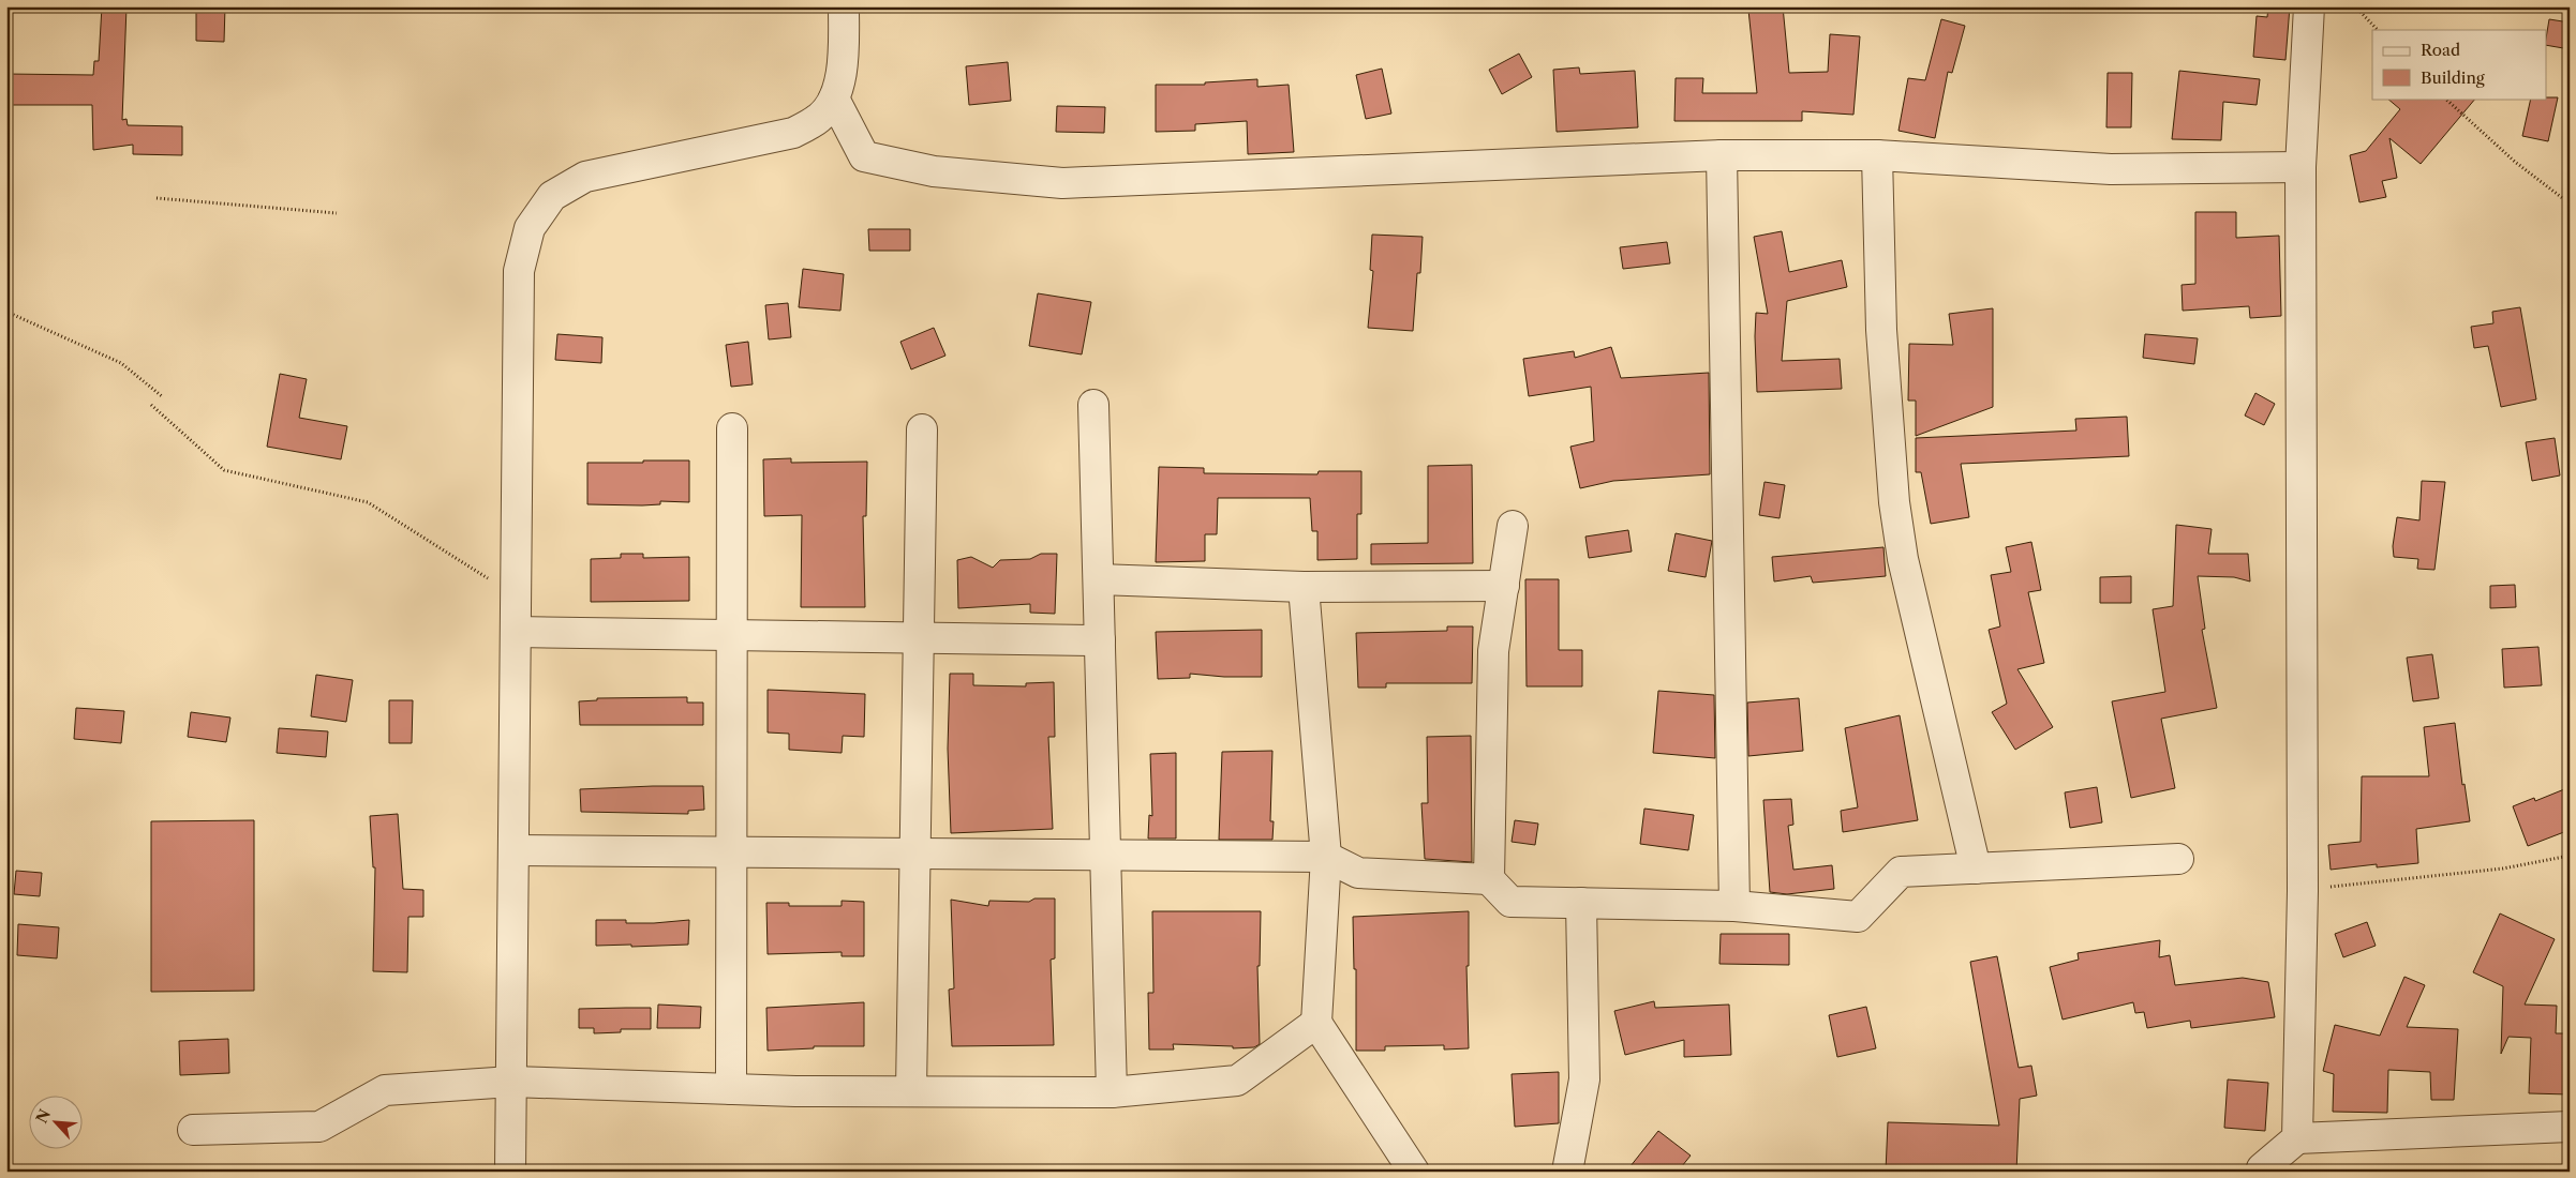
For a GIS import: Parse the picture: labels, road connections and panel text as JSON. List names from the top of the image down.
{
  "legend": ["Road", "Building"],
  "north": "top left"
}
